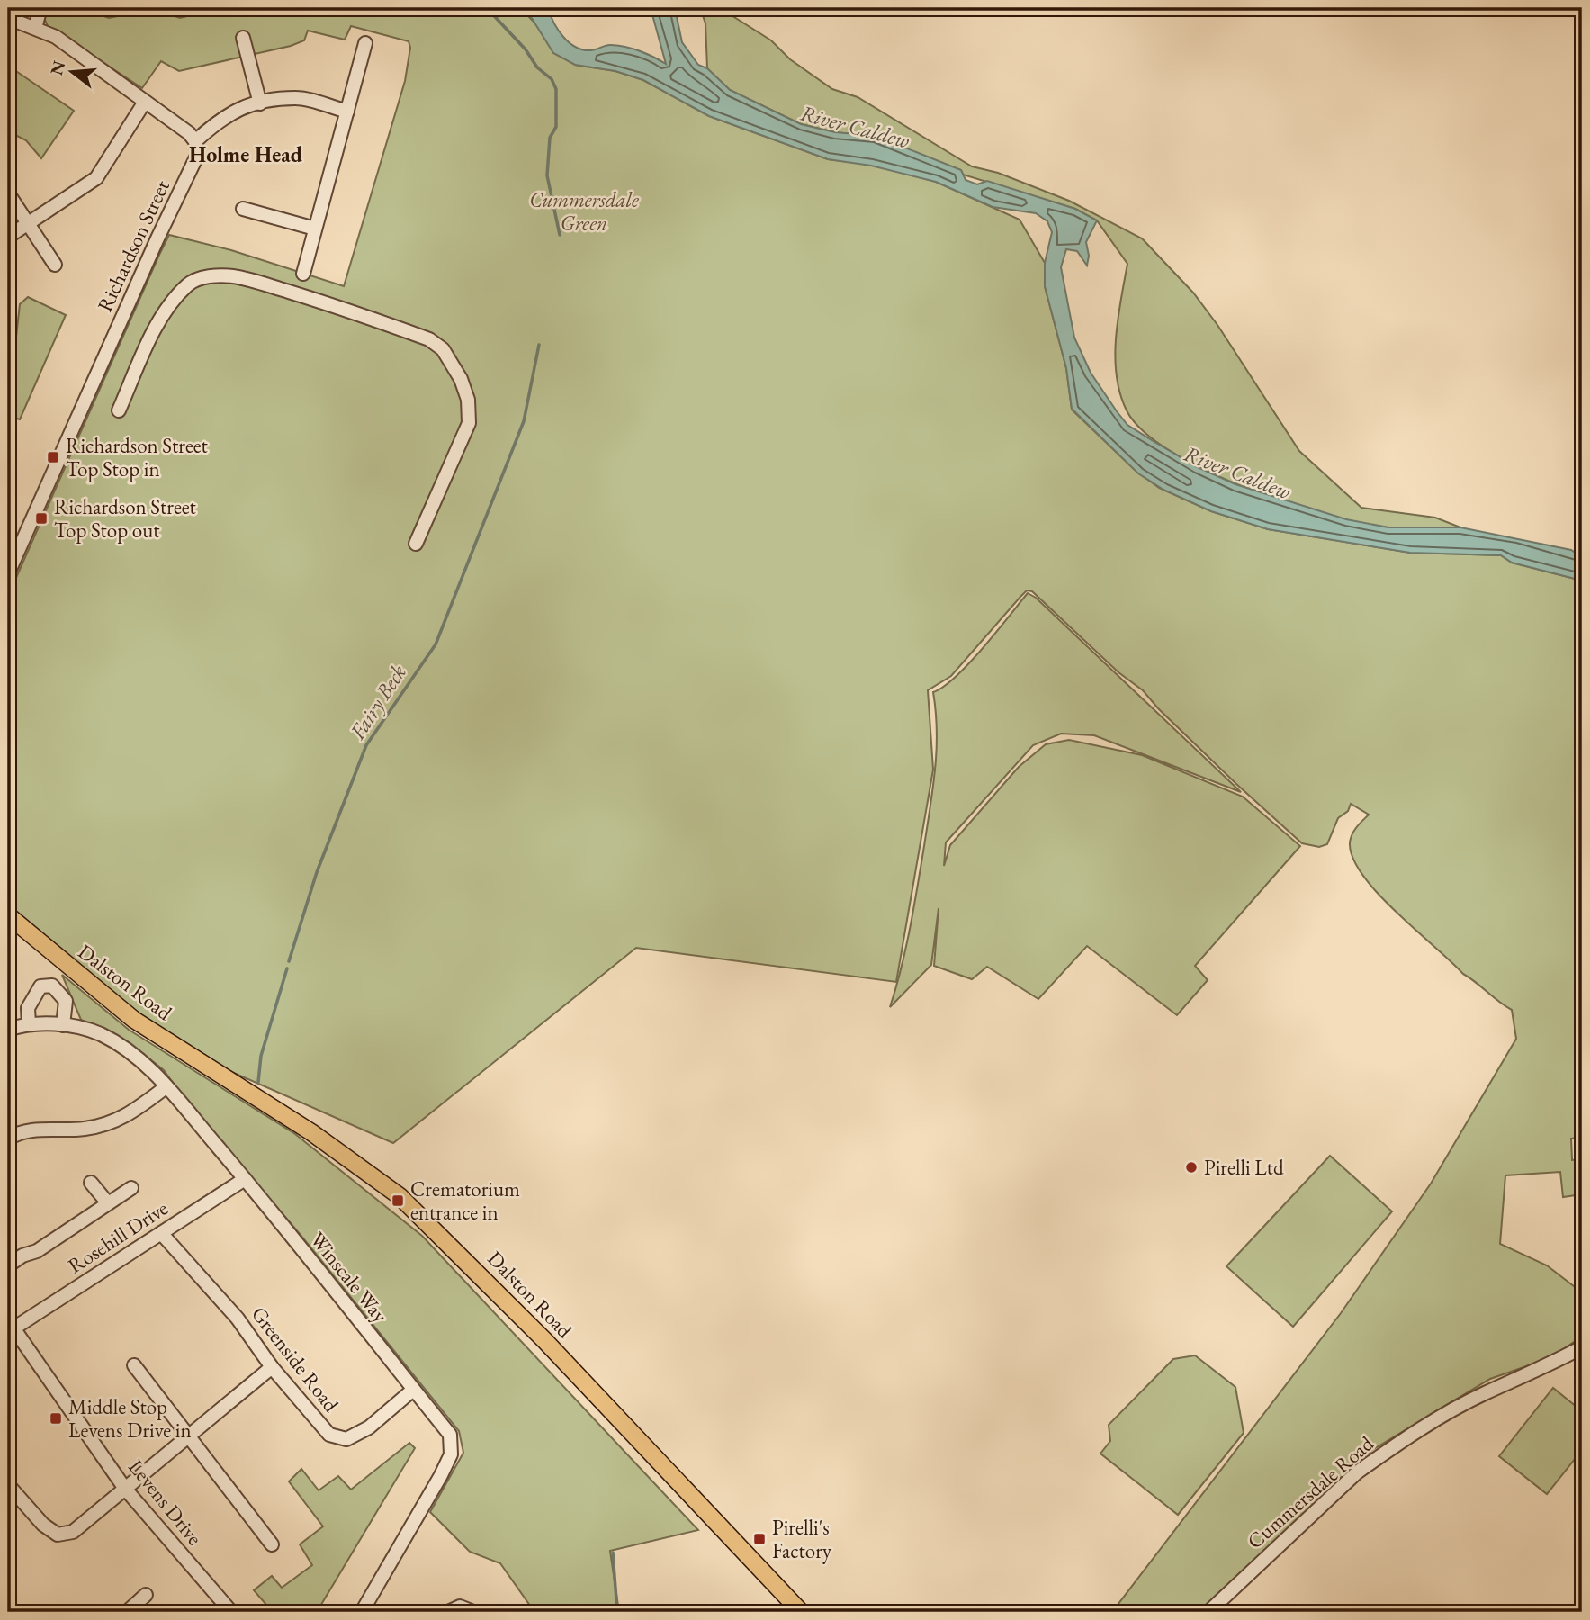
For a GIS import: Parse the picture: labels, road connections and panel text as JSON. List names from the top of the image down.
{
  "streets": {
    "main road": ["Dalston Road"],
    "street": [
      "Richardson Street",
      "Rosehill Drive",
      "Winscale Way",
      "Greenside Road",
      "Cummersdale Road",
      "Levens Drive"
    ]
  },
  "crossings": [
    ["Rosehill Drive", "Winscale Way"],
    ["Rosehill Drive", "Greenside Road"],
    ["Rosehill Drive", "Levens Drive"],
    ["Winscale Way", "Greenside Road"]
  ],
  "districts": ["Holme Head"],
  "water": ["River Caldew", "Fairy Beck"],
  "parks": ["Cummersdale Green"],
  "places": {
    "transit": [
      "Richardson Street Top Stop in",
      "Richardson Street Top Stop out",
      "Crematorium entrance in",
      "Middle Stop Levens Drive in",
      "Pirelli's Factory"
    ],
    "other": ["Pirelli Ltd"]
  },
  "north": "left"
}
